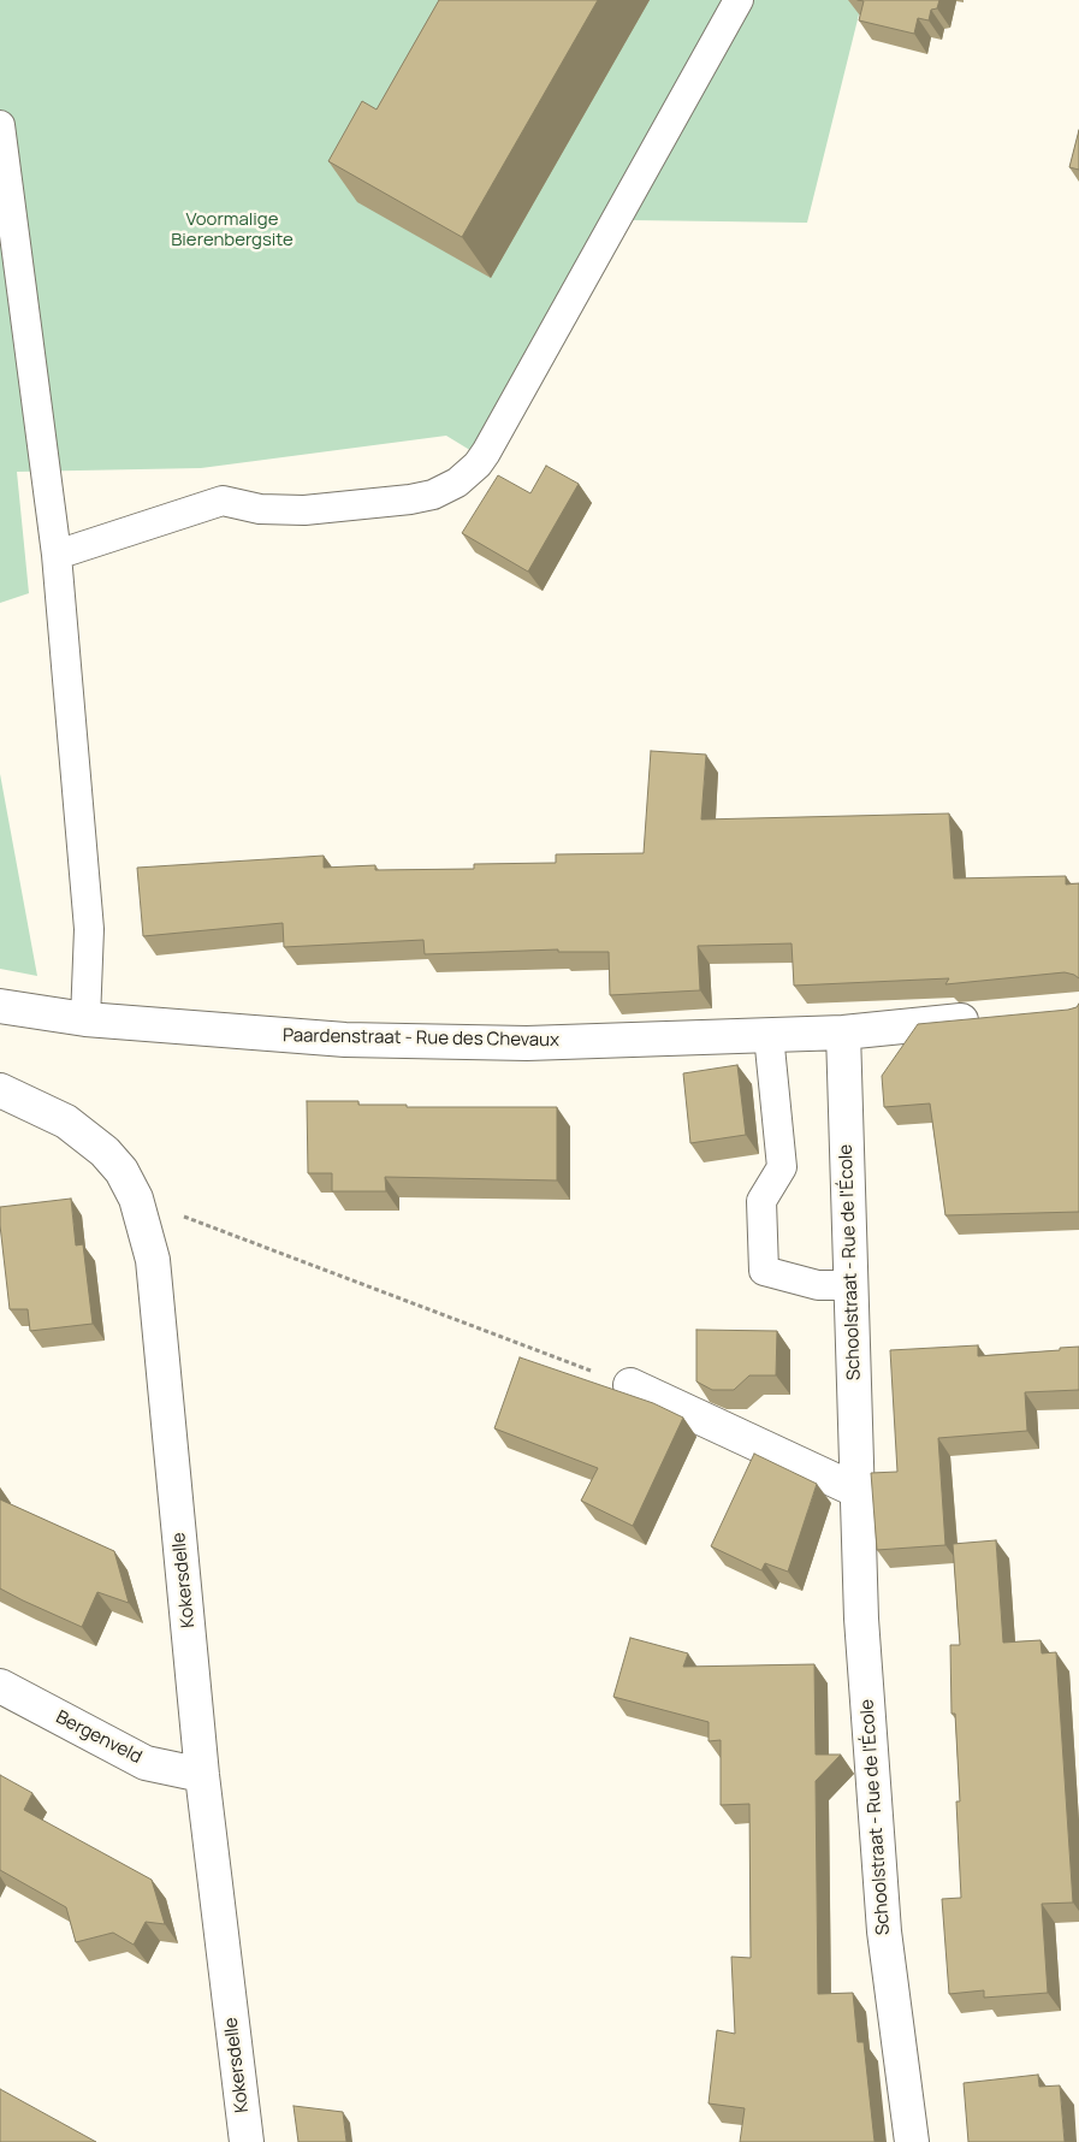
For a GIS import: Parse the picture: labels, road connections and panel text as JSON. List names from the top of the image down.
{
  "streets": {
    "street": [
      "Paardenstraat - Rue des Chevaux",
      "Schoolstraat - Rue de l'École",
      "Kokersdelle",
      "Bergenveld"
    ]
  },
  "crossings": [
    ["Paardenstraat - Rue des Chevaux", "Schoolstraat - Rue de l'École"],
    ["Kokersdelle", "Bergenveld"]
  ],
  "parks": ["Voormalige Bierenbergsite"]
}
